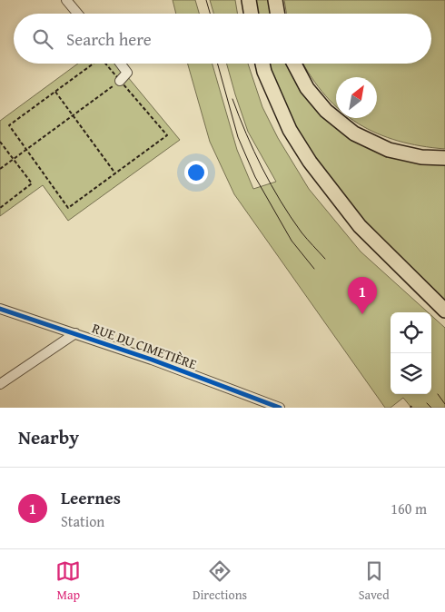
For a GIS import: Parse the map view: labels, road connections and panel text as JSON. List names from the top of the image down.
{
  "streets": {
    "street": ["RUE DU CIMETIÈRE"]
  },
  "north": "top right",
  "page": {
    "search": "Search here",
    "pins": "1",
    "heading": "Nearby",
    "list": [
      {
        "mark": "1",
        "name": "Leernes",
        "note": "Station",
        "value": "160 m"
      }
    ],
    "nav": ["Map", "Directions", "Saved"]
  }
}
